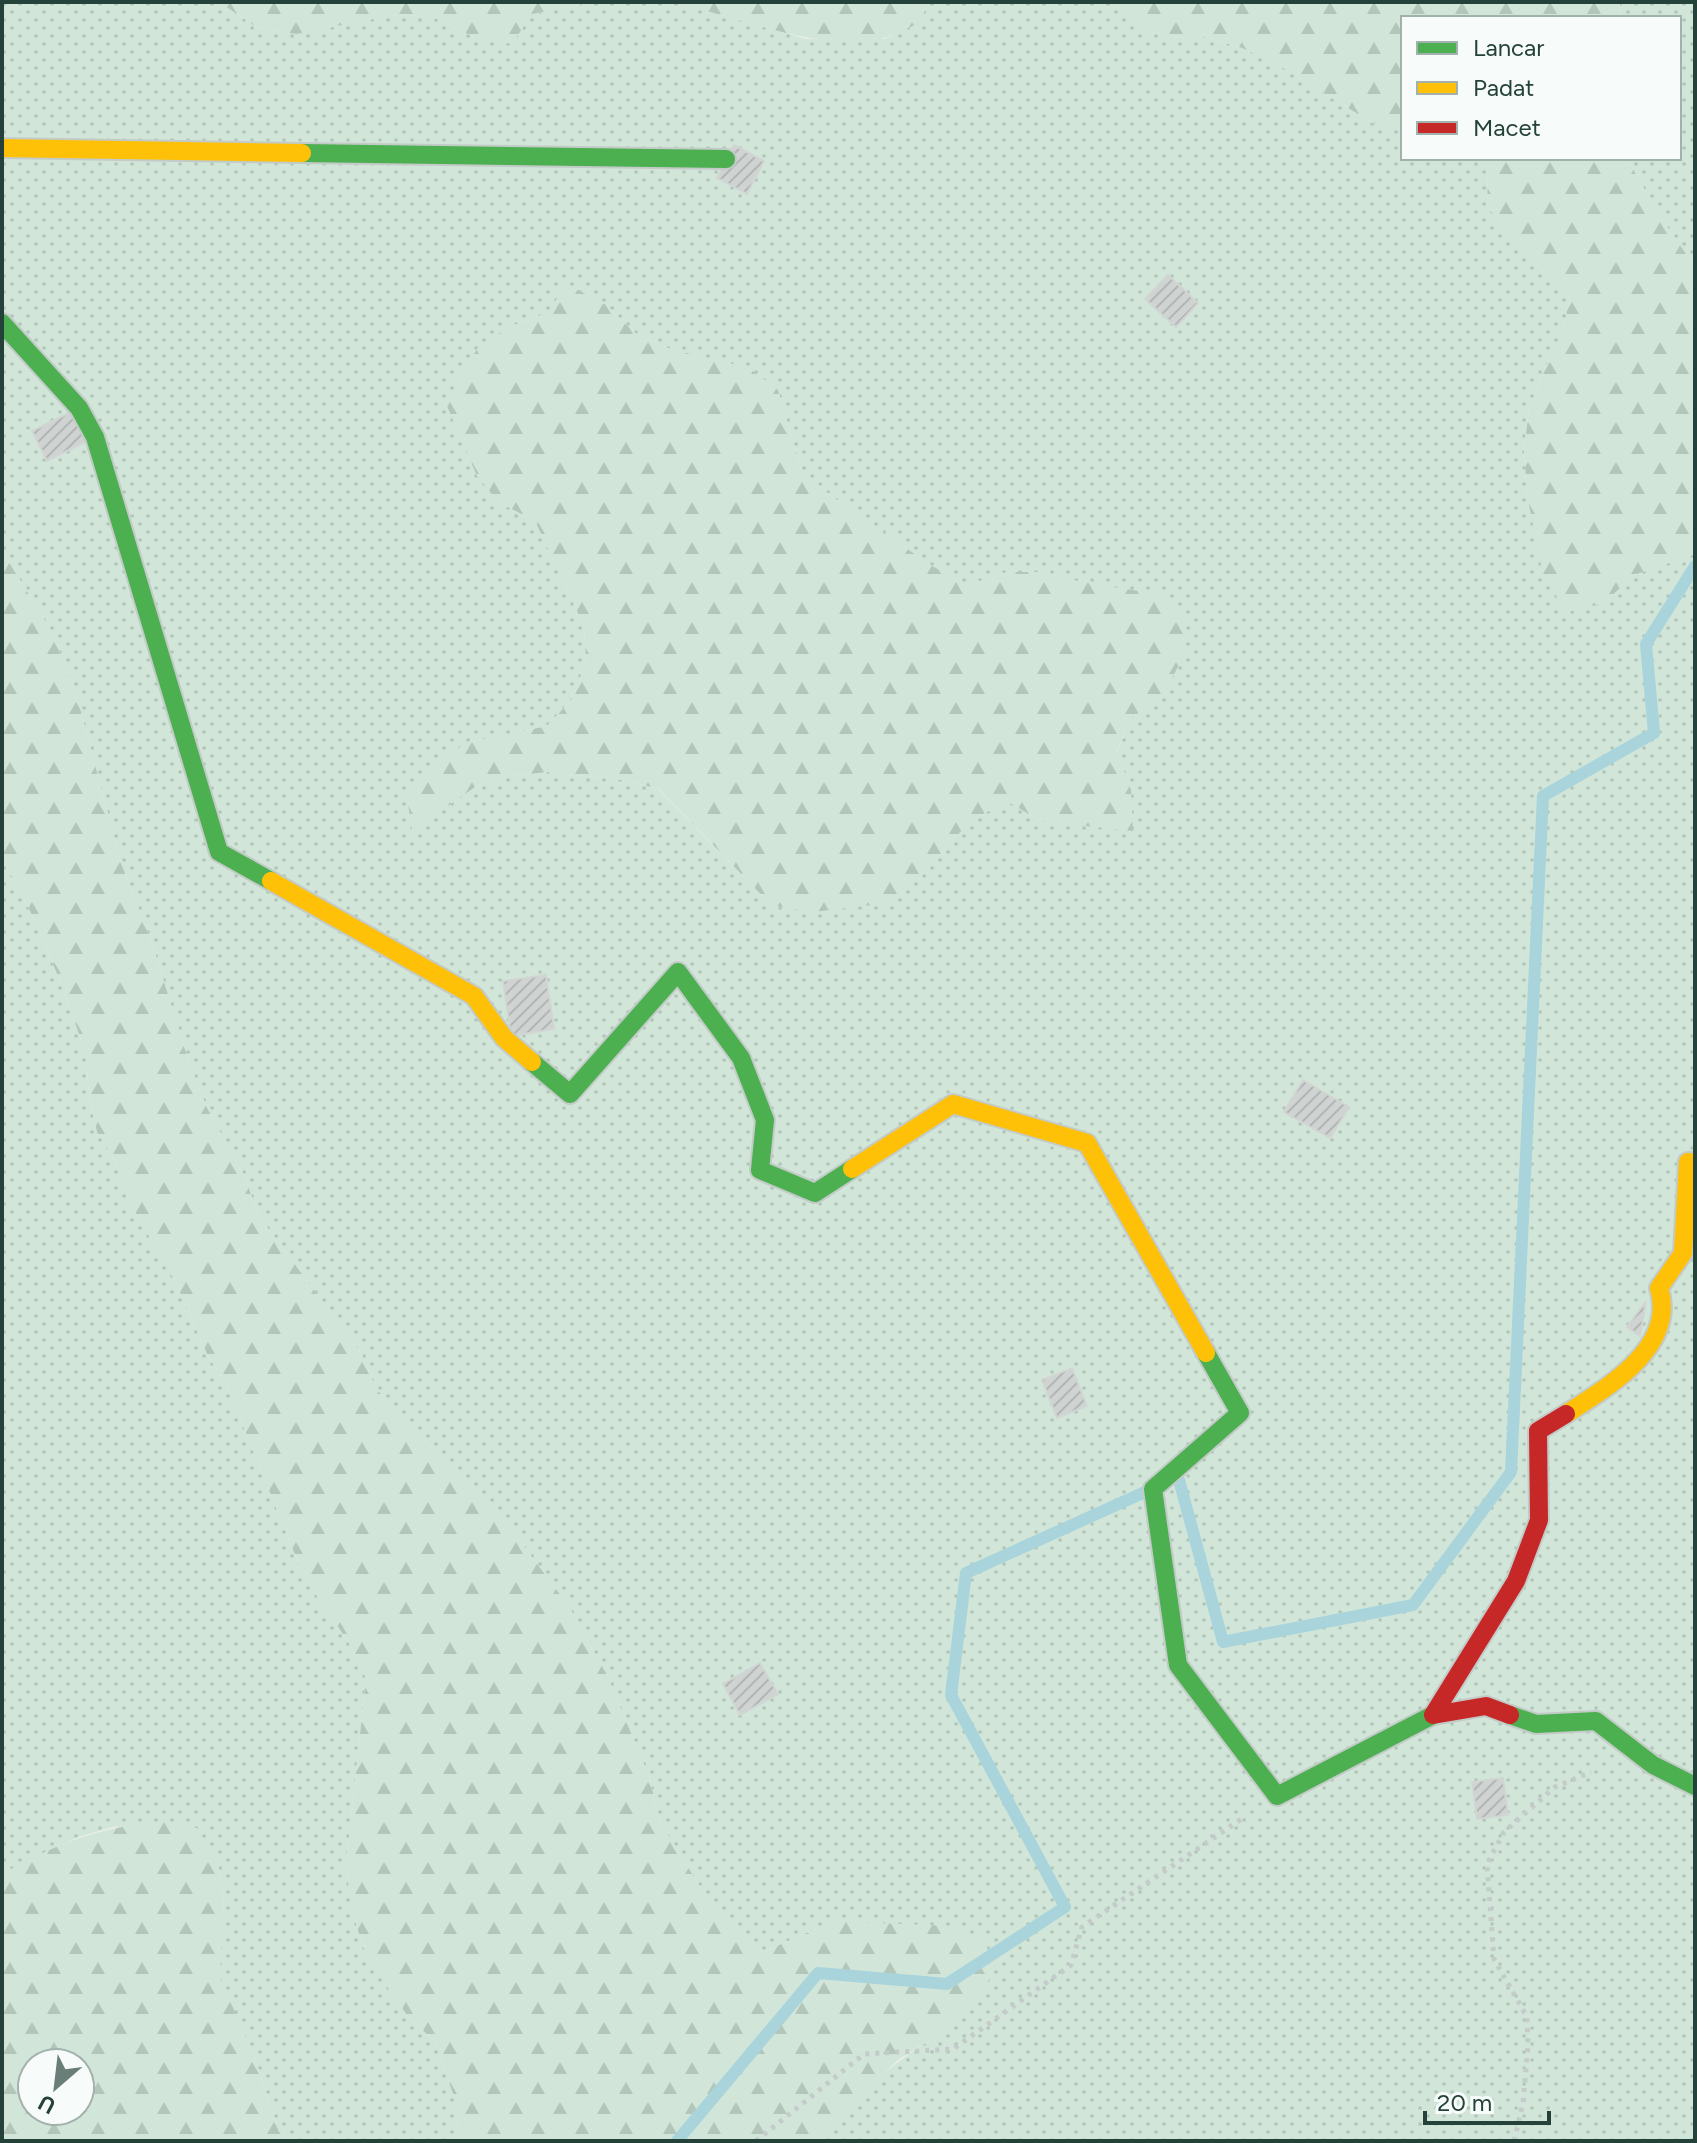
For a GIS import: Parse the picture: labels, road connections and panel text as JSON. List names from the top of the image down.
{
  "legend": ["Lancar", "Padat", "Macet"],
  "scale_bar": "20 m",
  "north": "bottom left"
}
